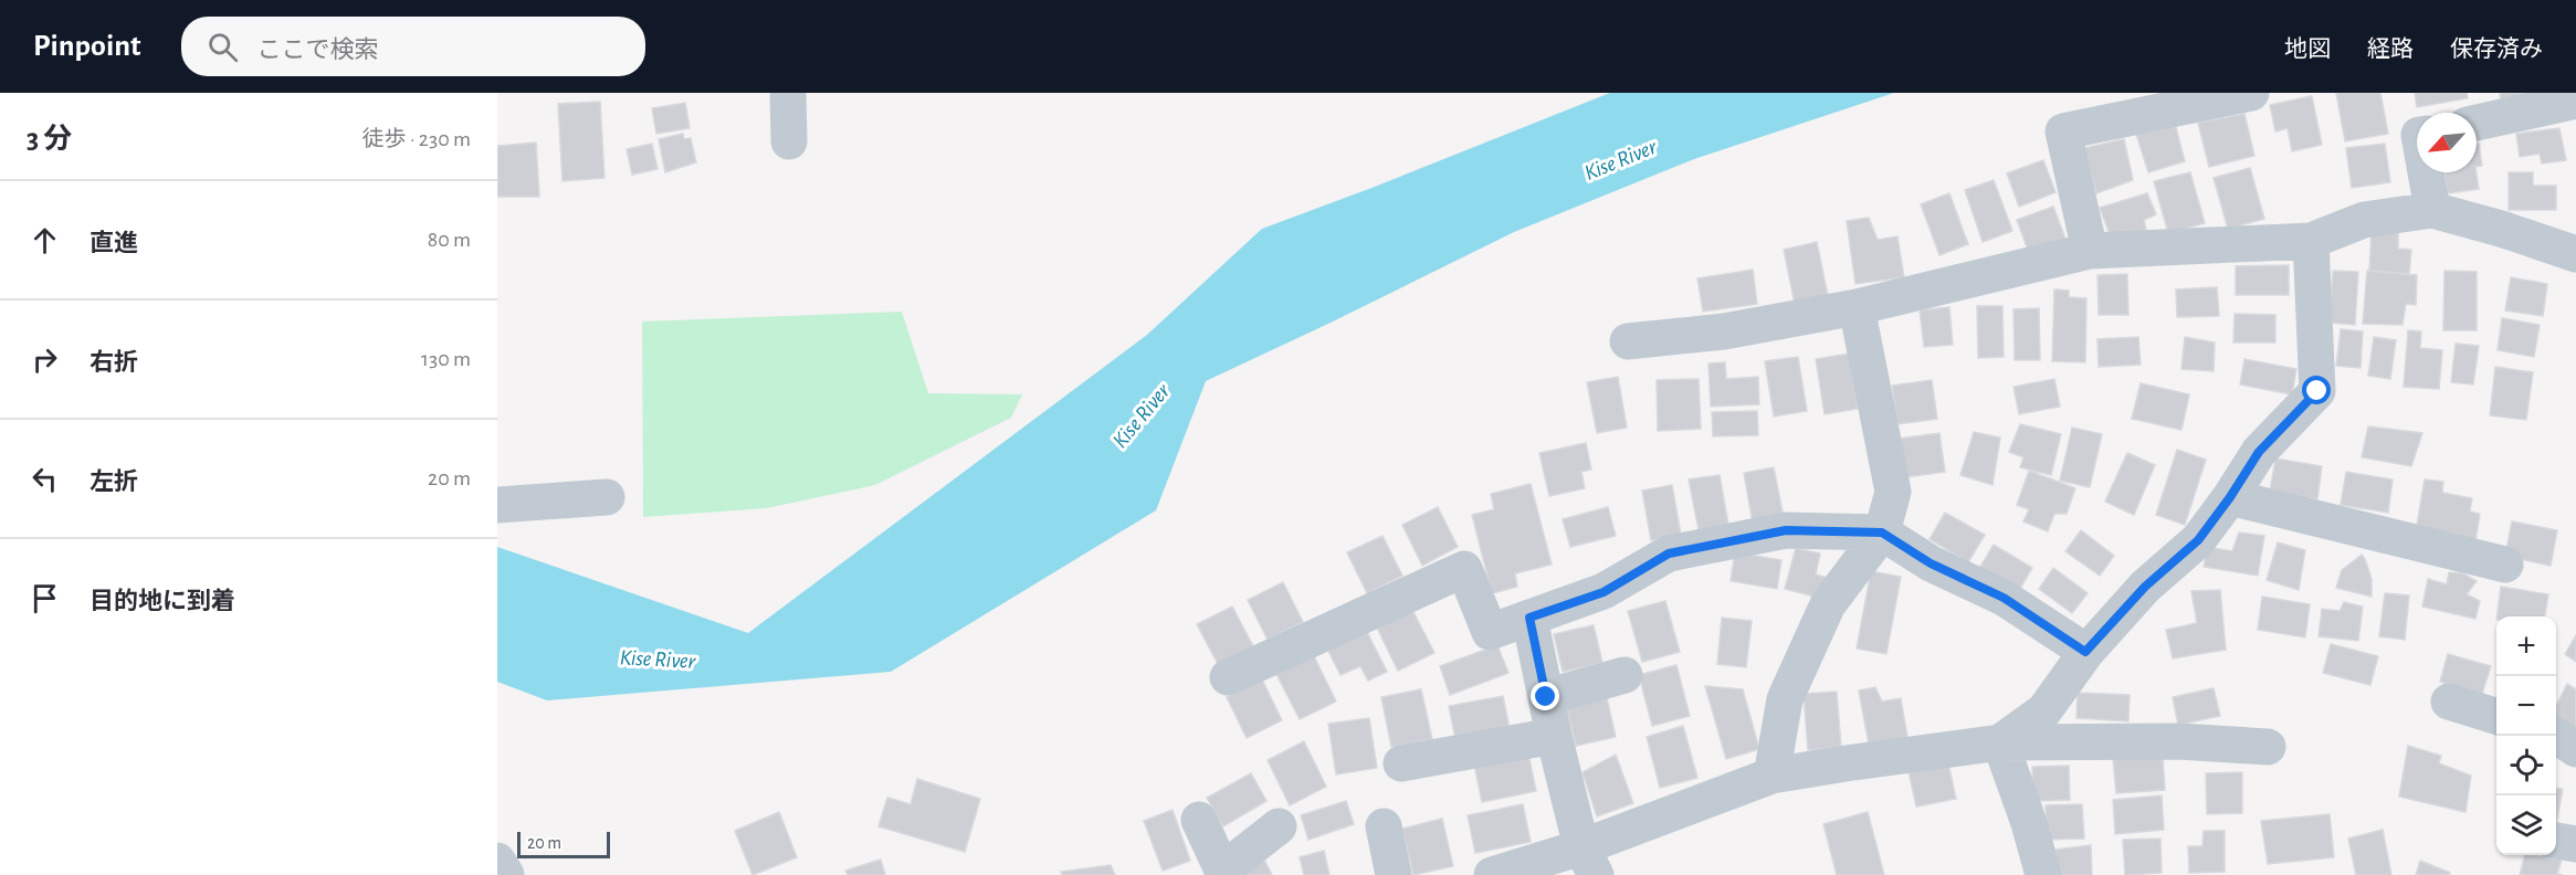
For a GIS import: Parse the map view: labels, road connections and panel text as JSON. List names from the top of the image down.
{
  "water": ["Kise River"],
  "scale_bar": "20 m",
  "north": "bottom left",
  "page": {
    "header": "Pinpoint",
    "search": "ここで検索",
    "nav": ["地図", "経路", "保存済み"],
    "heading": ["3 分", "徒歩 · 230 m"],
    "list": [
      ["直進", "80 m"],
      ["右折", "130 m"],
      ["左折", "20 m"],
      "目的地に到着"
    ],
    "map_buttons": ["+", "−"],
    "scale": "20 m"
  }
}
